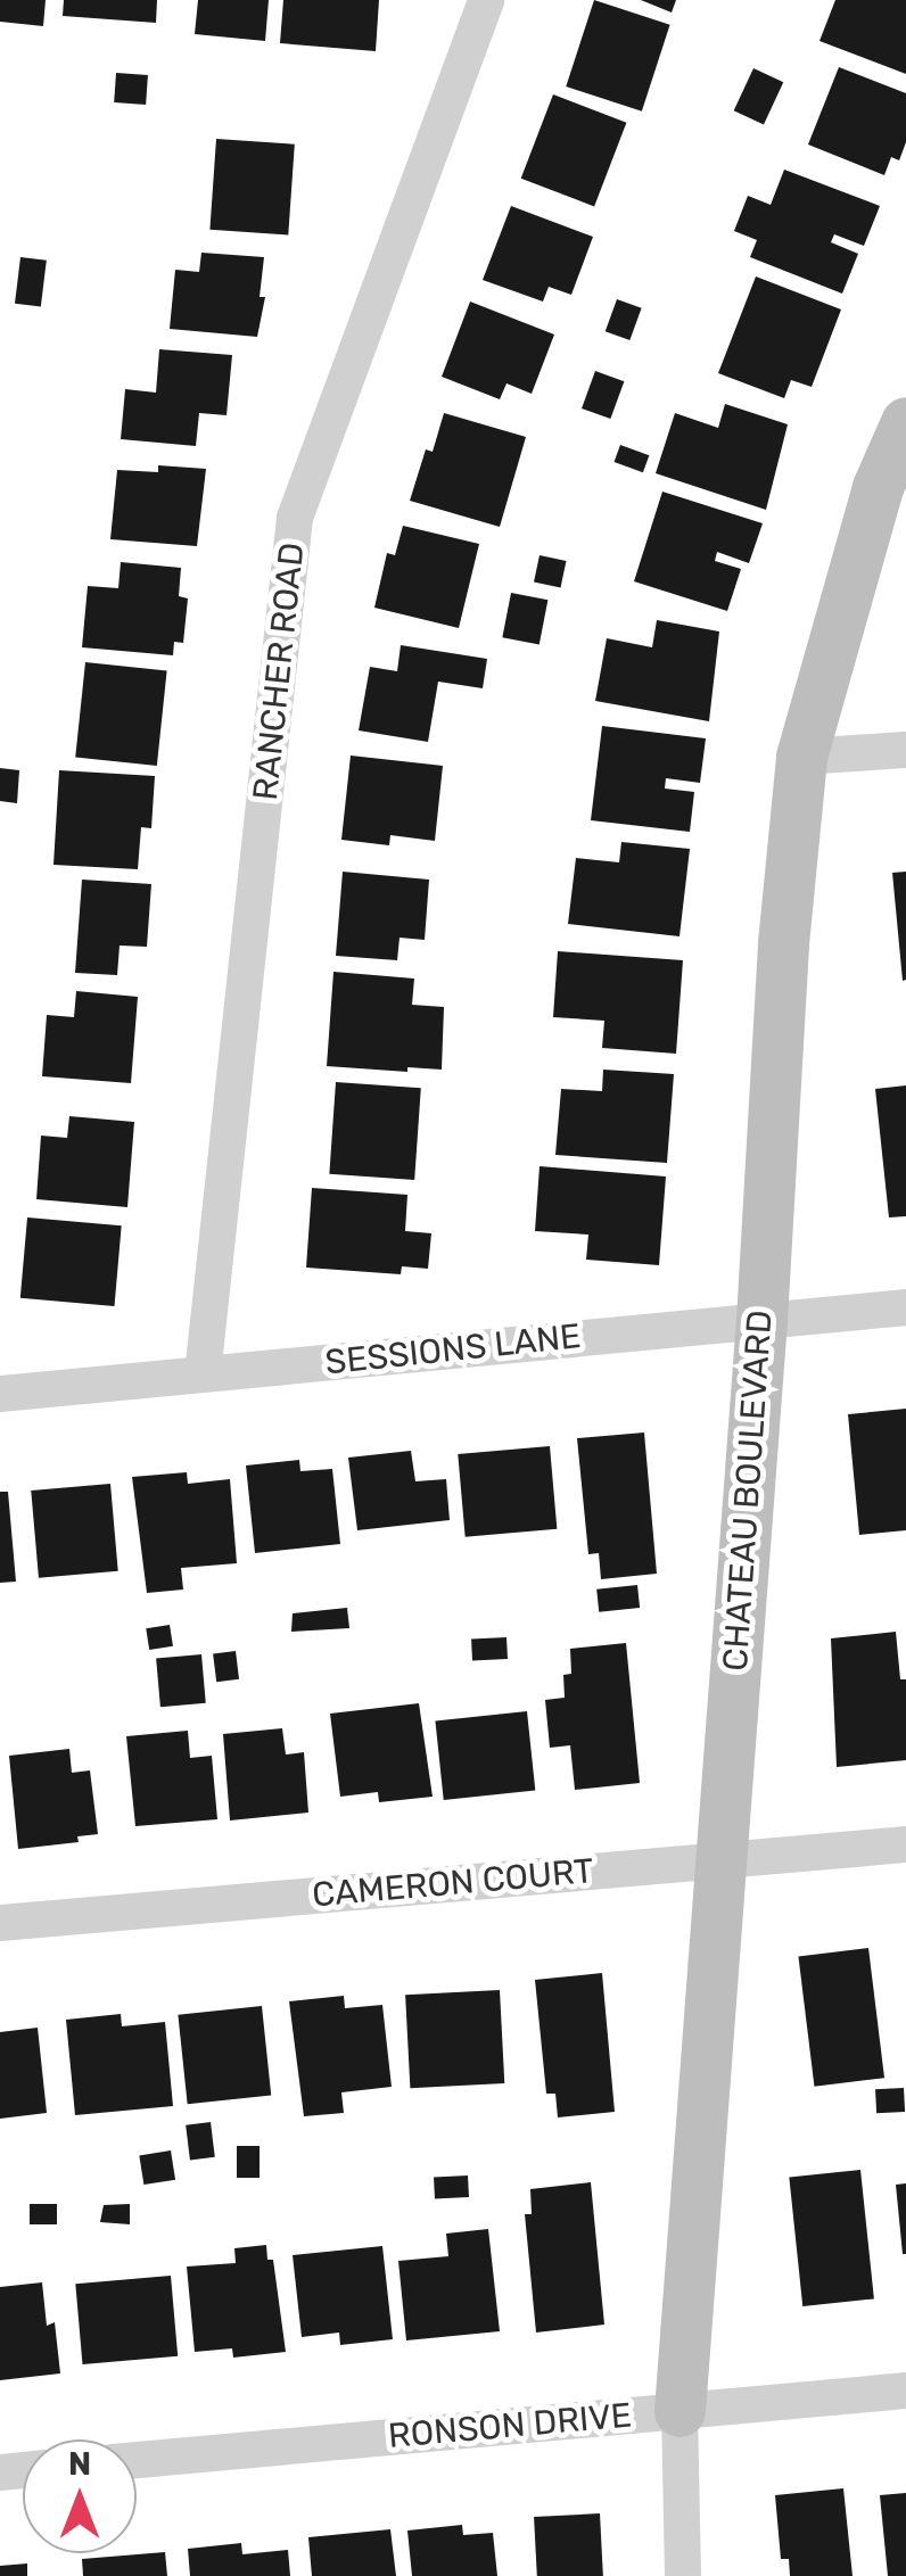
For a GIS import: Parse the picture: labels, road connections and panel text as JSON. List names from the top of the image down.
{
  "streets": {
    "street": [
      "RANCHER ROAD",
      "SESSIONS LANE",
      "CHATEAU BOULEVARD",
      "CAMERON COURT",
      "RONSON DRIVE"
    ]
  },
  "crossings": [
    ["RANCHER ROAD", "SESSIONS LANE"],
    ["SESSIONS LANE", "CHATEAU BOULEVARD"],
    ["CHATEAU BOULEVARD", "CAMERON COURT"],
    ["CHATEAU BOULEVARD", "RONSON DRIVE"]
  ],
  "north": "top"
}
